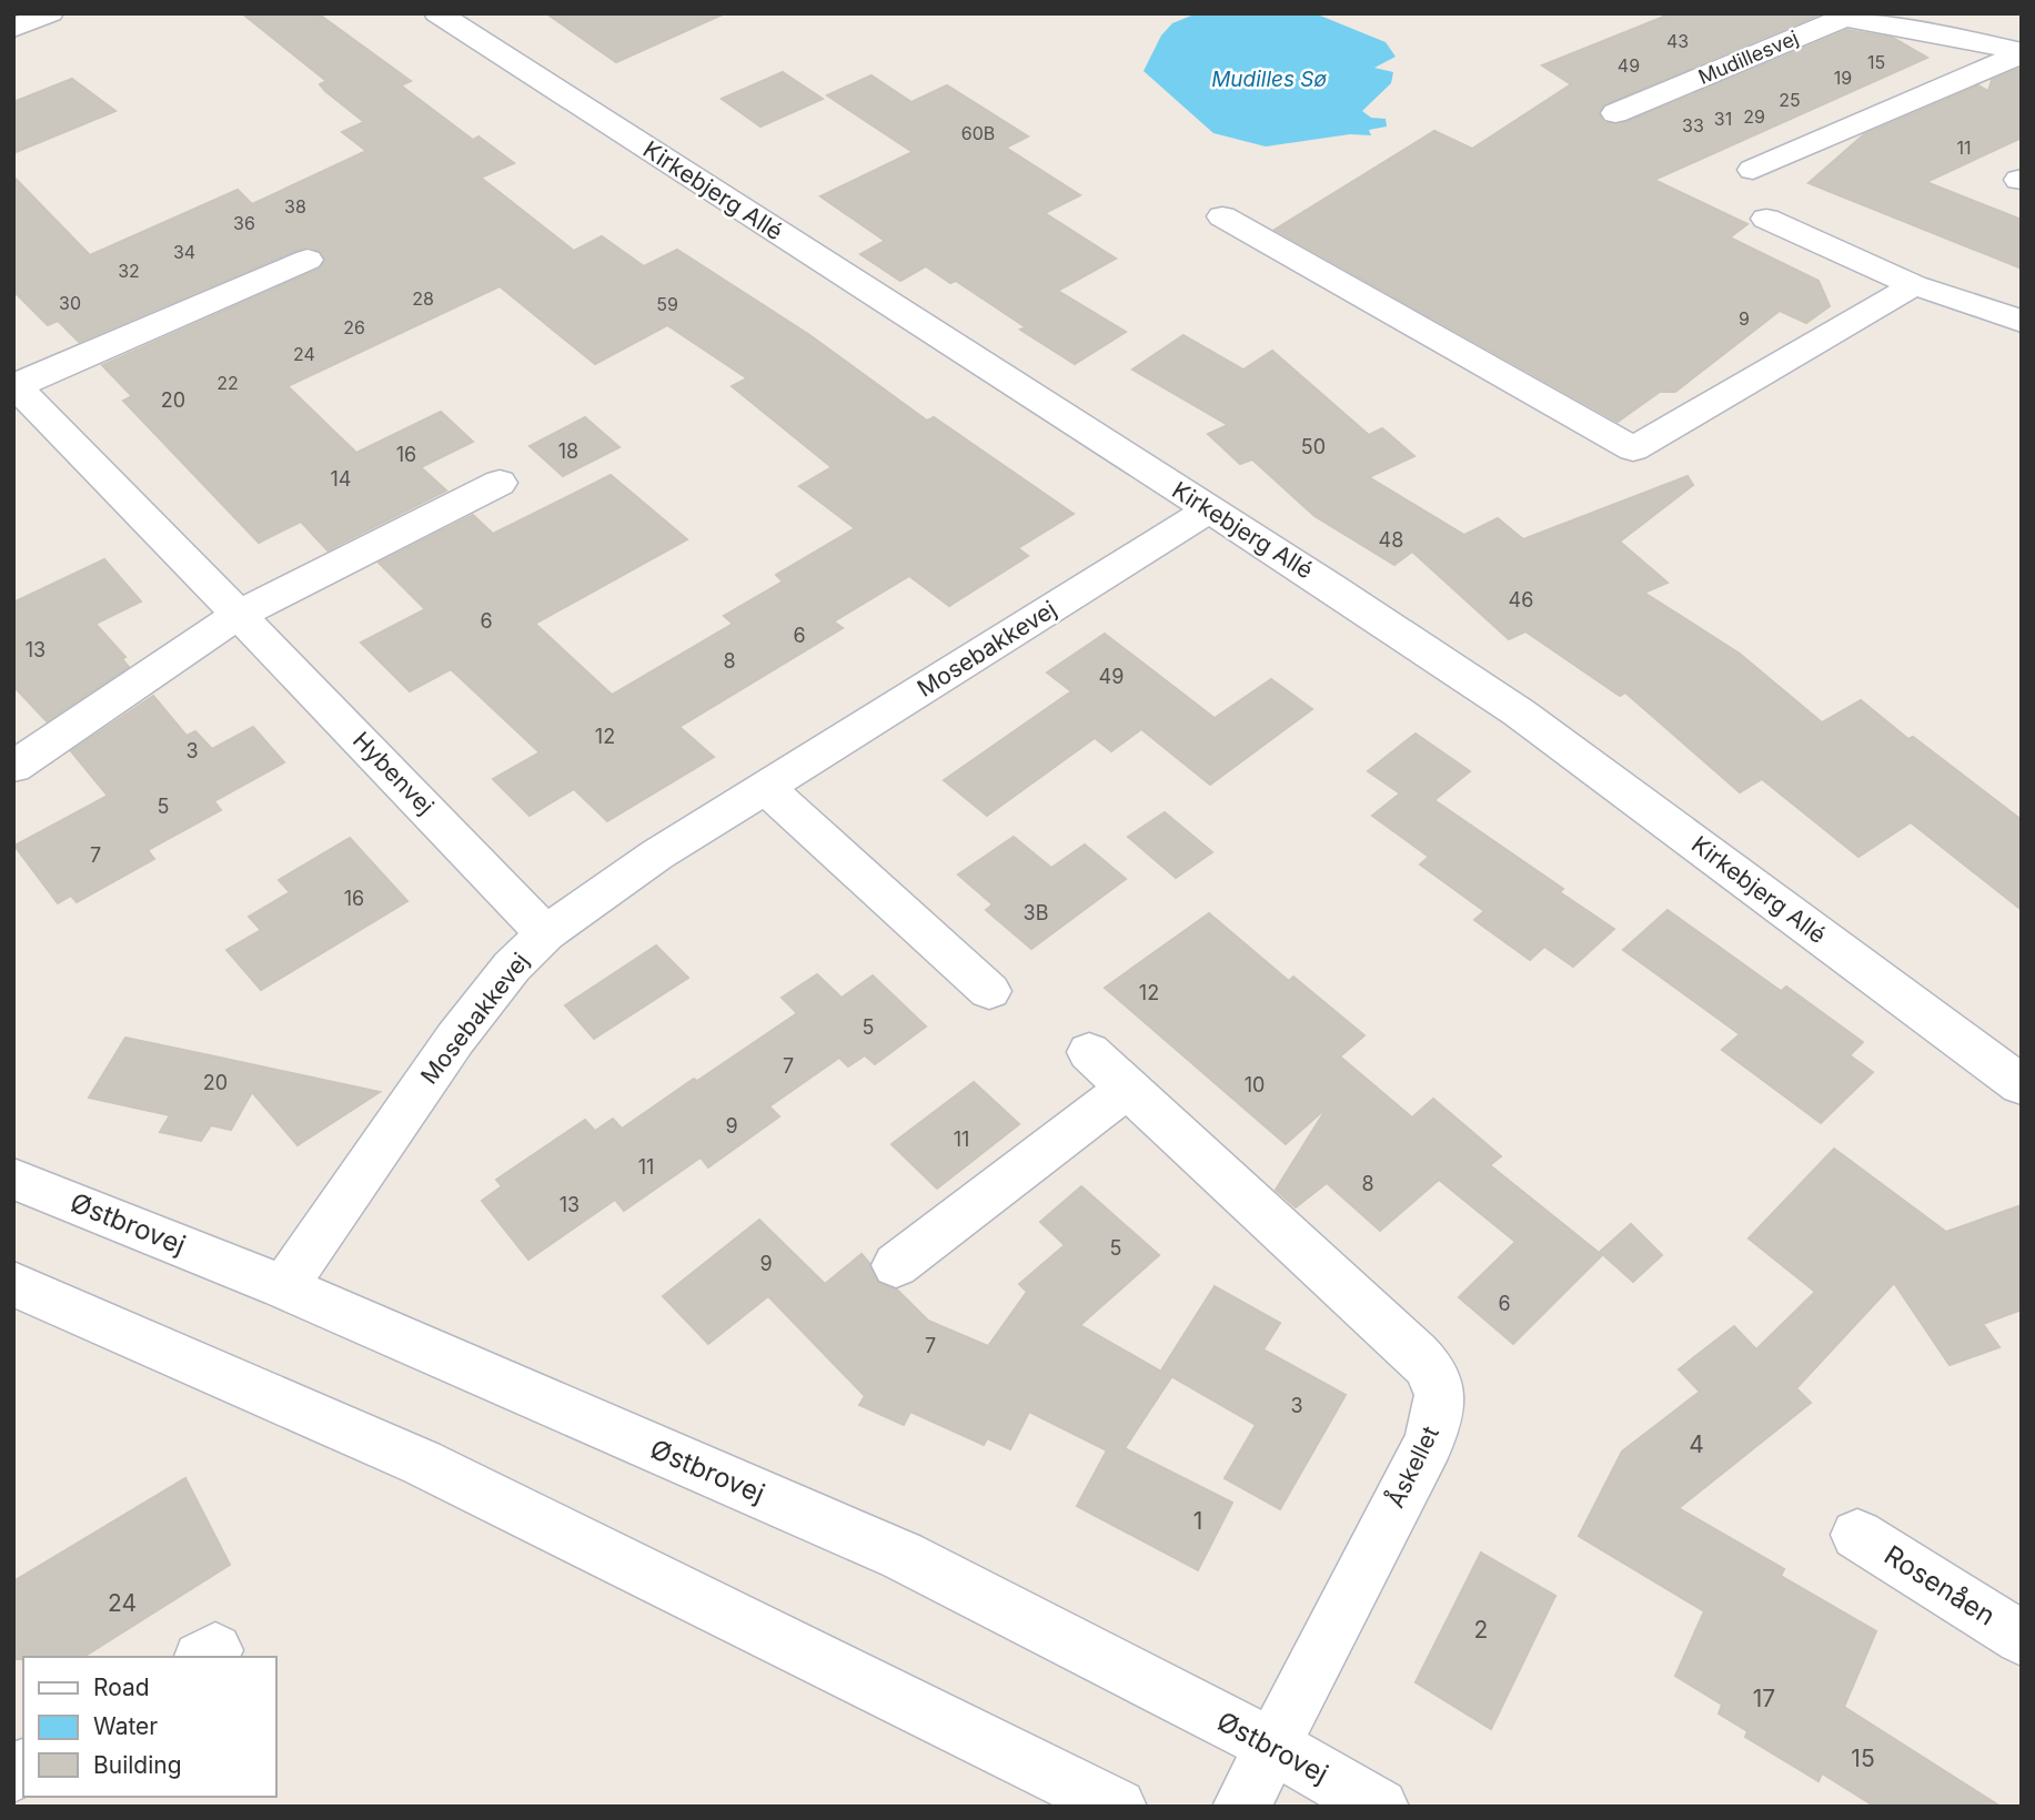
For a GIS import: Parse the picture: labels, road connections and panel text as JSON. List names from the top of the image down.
{
  "streets": {
    "street": [
      "Mudillesvej",
      "Kirkebjerg Allé",
      "Mosebakkevej",
      "Hybenvej",
      "Østbrovej",
      "Åskellet",
      "Rosenåen"
    ]
  },
  "crossings": [
    ["Kirkebjerg Allé", "Mosebakkevej"],
    ["Mosebakkevej", "Hybenvej"],
    ["Mosebakkevej", "Østbrovej"],
    ["Østbrovej", "Åskellet"]
  ],
  "water": ["Mudilles Sø"],
  "house_numbers": [
    "43",
    "15",
    "49",
    "19",
    "25",
    "29",
    "31",
    "33",
    "60B",
    "11",
    "38",
    "36",
    "34",
    "32",
    "28",
    "30",
    "59",
    "9",
    "26",
    "24",
    "22",
    "20",
    "50",
    "18",
    "16",
    "14",
    "48",
    "46",
    "6",
    "6",
    "13",
    "8",
    "49",
    "12",
    "3",
    "5",
    "7",
    "16",
    "3B",
    "12",
    "5",
    "7",
    "20",
    "10",
    "9",
    "11",
    "11",
    "8",
    "13",
    "5",
    "9",
    "6",
    "7",
    "3",
    "4",
    "1",
    "24",
    "2",
    "17",
    "15"
  ],
  "legend": ["Road", "Water", "Building"]
}
